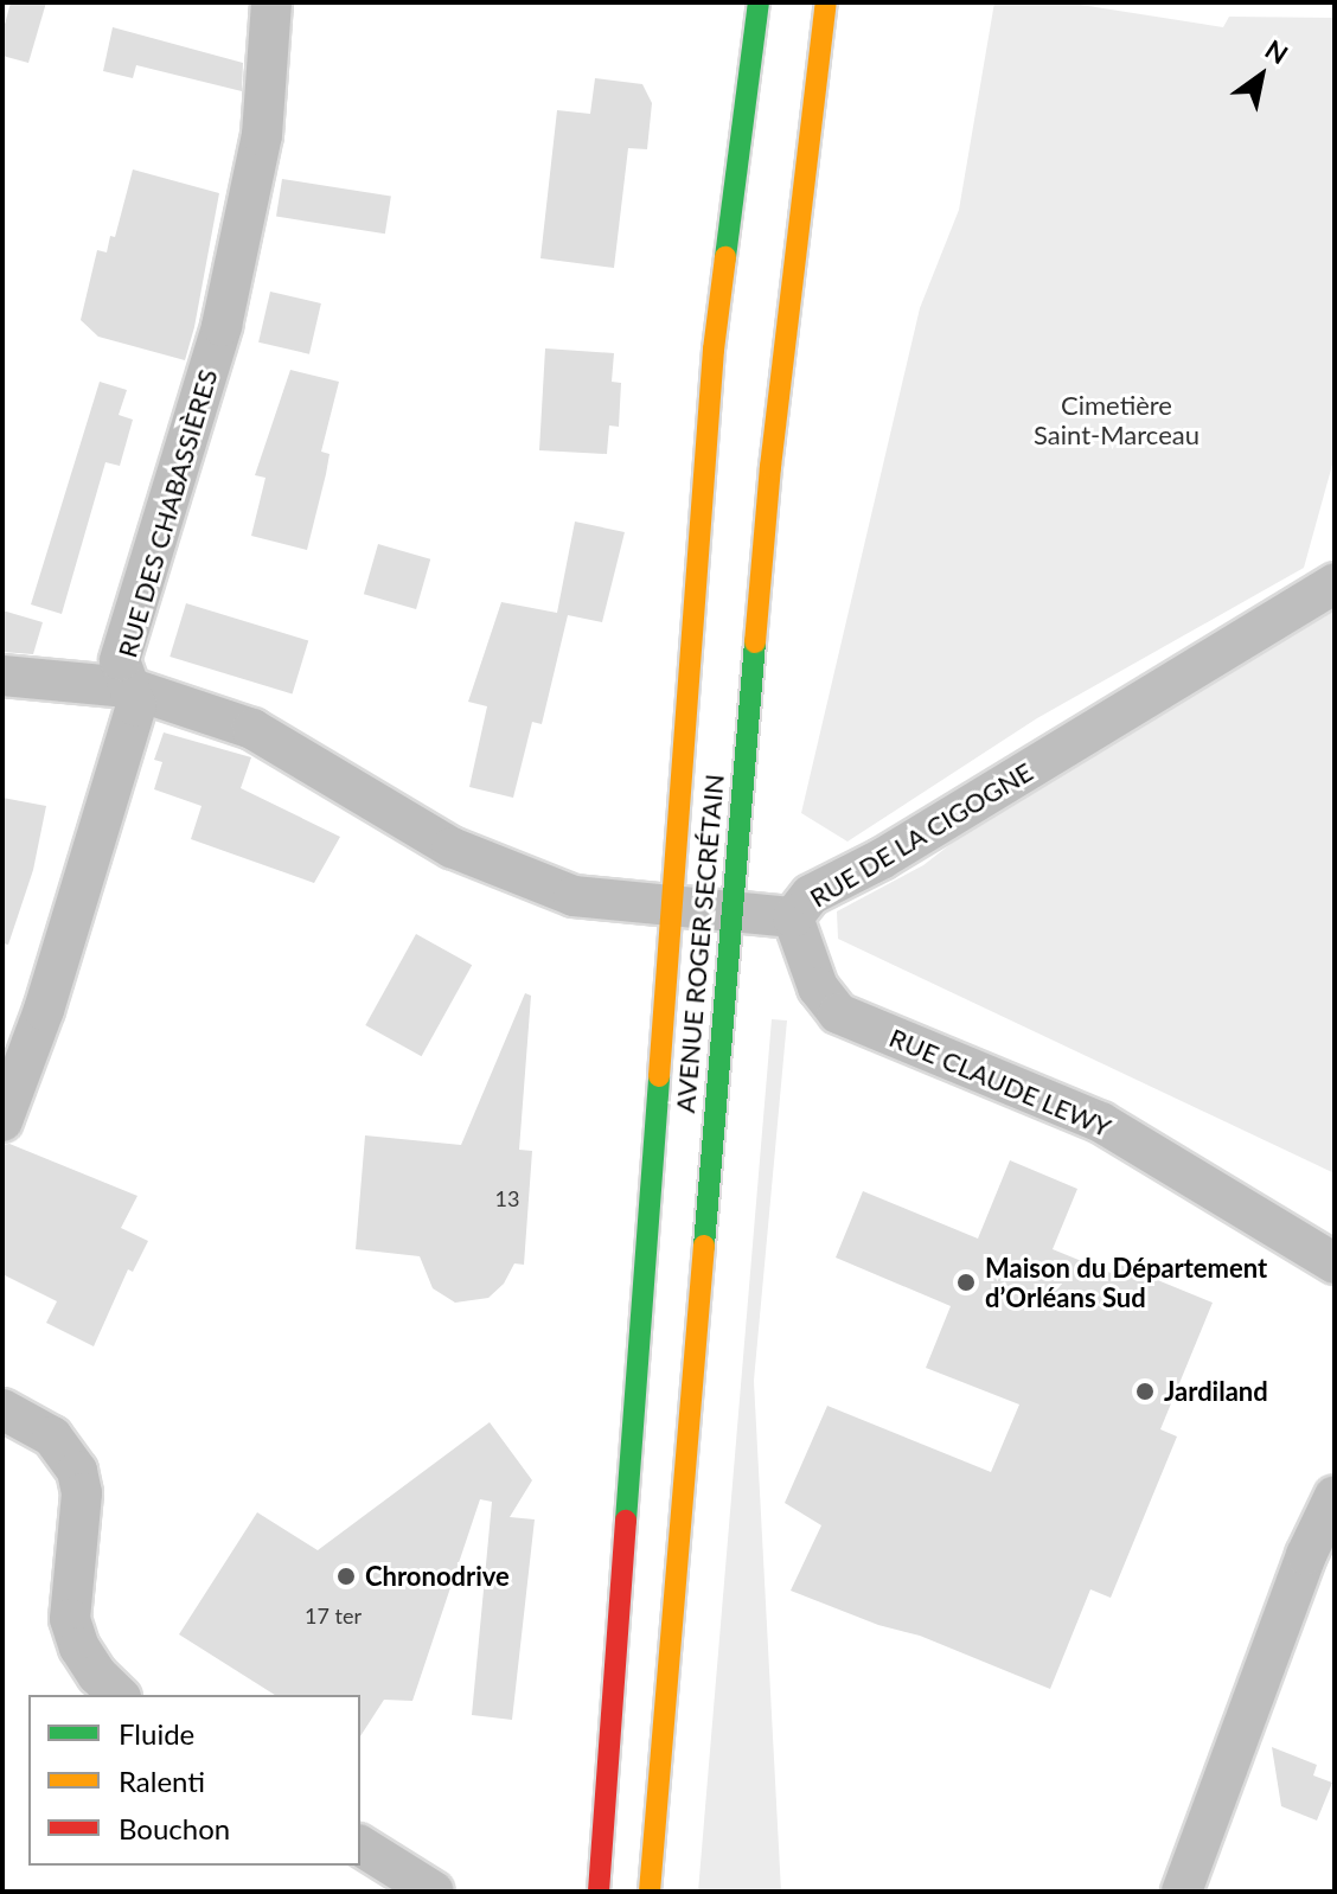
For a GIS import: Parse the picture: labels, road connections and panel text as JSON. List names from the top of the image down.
{
  "streets": {
    "main road": ["AVENUE ROGER SECRÉTAIN"],
    "street": ["RUE DES CHABASSIÈRES", "RUE DE LA CIGOGNE", "RUE CLAUDE LEWY"]
  },
  "crossings": [
    ["RUE DES CHABASSIÈRES", "RUE DE LA CIGOGNE"],
    ["RUE DE LA CIGOGNE", "AVENUE ROGER SECRÉTAIN"],
    ["RUE DE LA CIGOGNE", "RUE CLAUDE LEWY"]
  ],
  "parks": ["Cimetière Saint-Marceau"],
  "places": ["Maison du Département d’Orléans Sud", "Jardiland", "Chronodrive"],
  "house_numbers": ["13", "17 ter"],
  "legend": ["Fluide", "Ralenti", "Bouchon"],
  "north": "top right"
}
